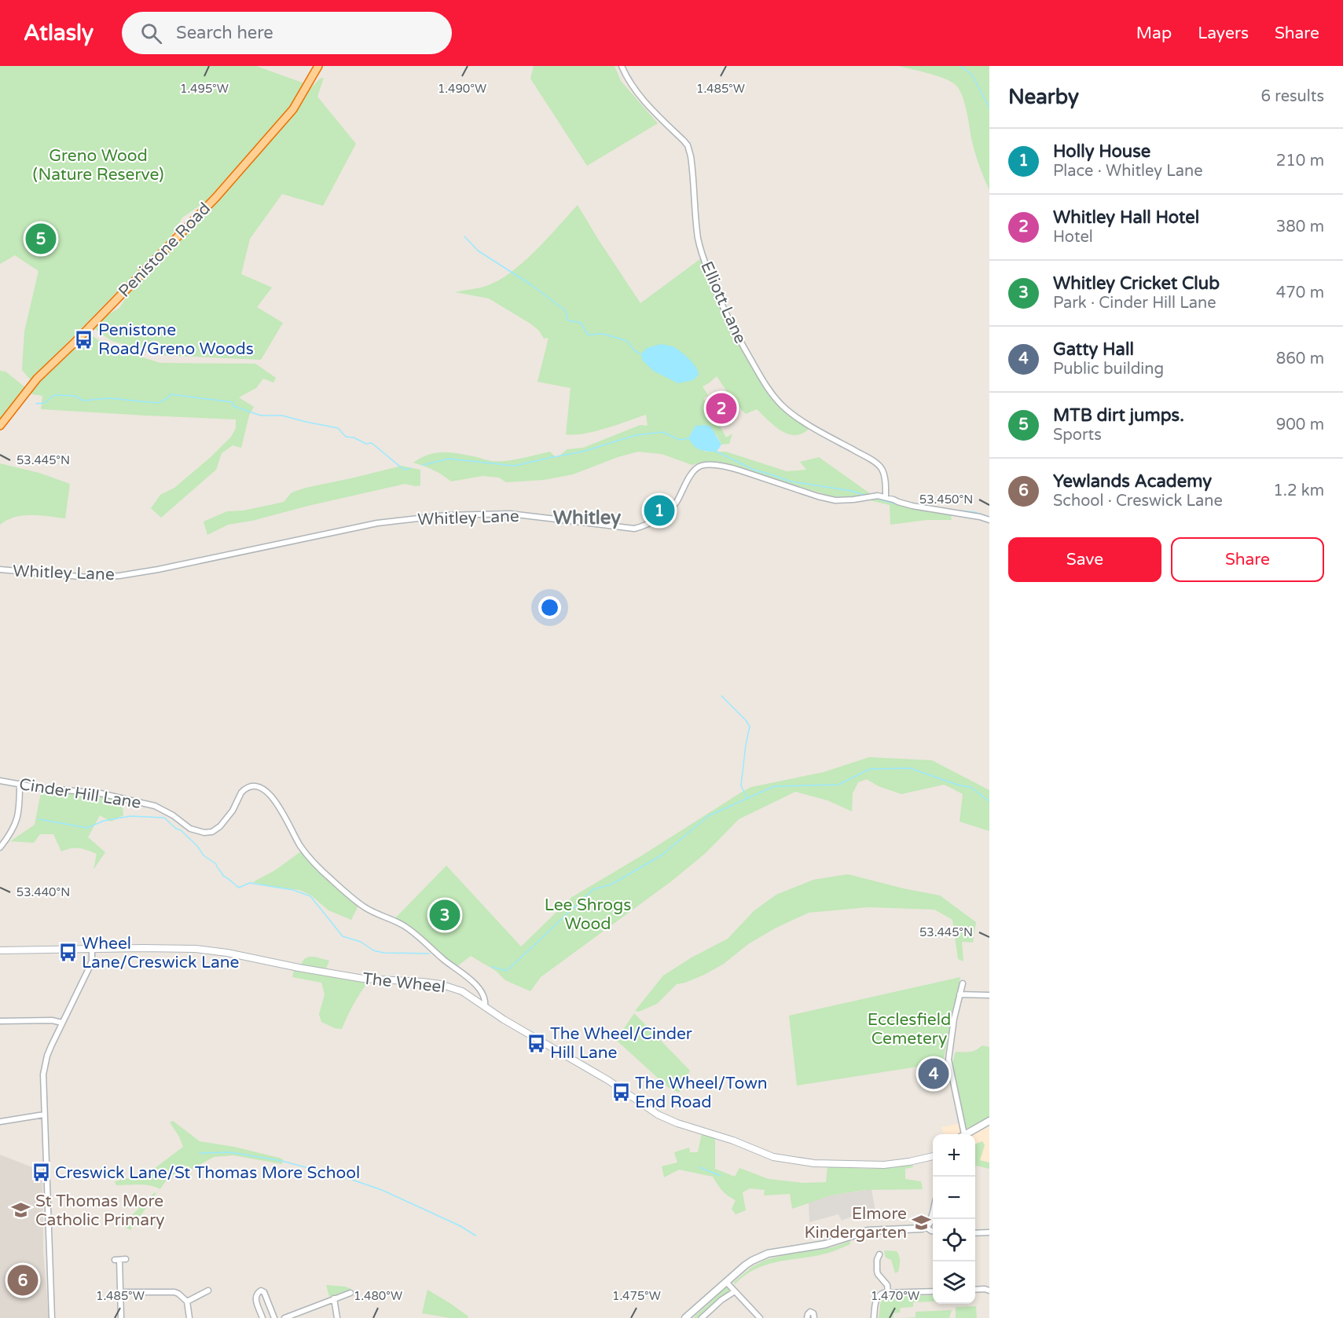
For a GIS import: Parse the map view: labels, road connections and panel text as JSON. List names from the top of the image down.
{
  "streets": {
    "highway": ["Penistone Road"],
    "street": [
      "Elliott Lane",
      "Whitley Lane",
      "Cinder Hill Lane",
      "The Wheel"
    ]
  },
  "crossings": [
    ["Elliott Lane", "Whitley Lane"],
    ["Cinder Hill Lane", "The Wheel"]
  ],
  "districts": ["Whitley"],
  "parks": ["Greno Wood (Nature Reserve)", "Lee Shrogs Wood", "Ecclesfield Cemetery"],
  "places": {
    "bus stop": [
      "Penistone Road/Greno Woods",
      "Wheel Lane/Creswick Lane",
      "The Wheel/Cinder Hill Lane",
      "The Wheel/Town End Road",
      "Creswick Lane/St Thomas More School"
    ],
    "school or university": ["St Thomas More Catholic Primary", "Elmore Kindergarten"]
  },
  "page": {
    "header": "Atlasly",
    "search": "Search here",
    "nav": ["Map", "Layers", "Share"],
    "heading": ["Nearby", "6 results"],
    "list": [
      {
        "mark": "1",
        "name": "Holly House",
        "note": "Place · Whitley Lane",
        "value": "210 m"
      },
      {
        "mark": "2",
        "name": "Whitley Hall Hotel",
        "note": "Hotel",
        "value": "380 m"
      },
      {
        "mark": "3",
        "name": "Whitley Cricket Club",
        "note": "Park · Cinder Hill Lane",
        "value": "470 m"
      },
      {
        "mark": "4",
        "name": "Gatty Hall",
        "note": "Public building",
        "value": "860 m"
      },
      {
        "mark": "5",
        "name": "MTB dirt jumps.",
        "note": "Sports",
        "value": "900 m"
      },
      {
        "mark": "6",
        "name": "Yewlands Academy",
        "note": "School · Creswick Lane",
        "value": "1.2 km"
      }
    ],
    "pins": [
      "5",
      "2",
      "1",
      "3",
      "4",
      "6"
    ],
    "buttons": ["Save", "Share"],
    "map_buttons": ["+", "−"]
  },
  "coordinates": [
    "1.495°W",
    "1.490°W",
    "1.485°W",
    "53.445°N",
    "53.450°N",
    "53.440°N",
    "1.480°W",
    "1.475°W",
    "1.470°W"
  ]
}
